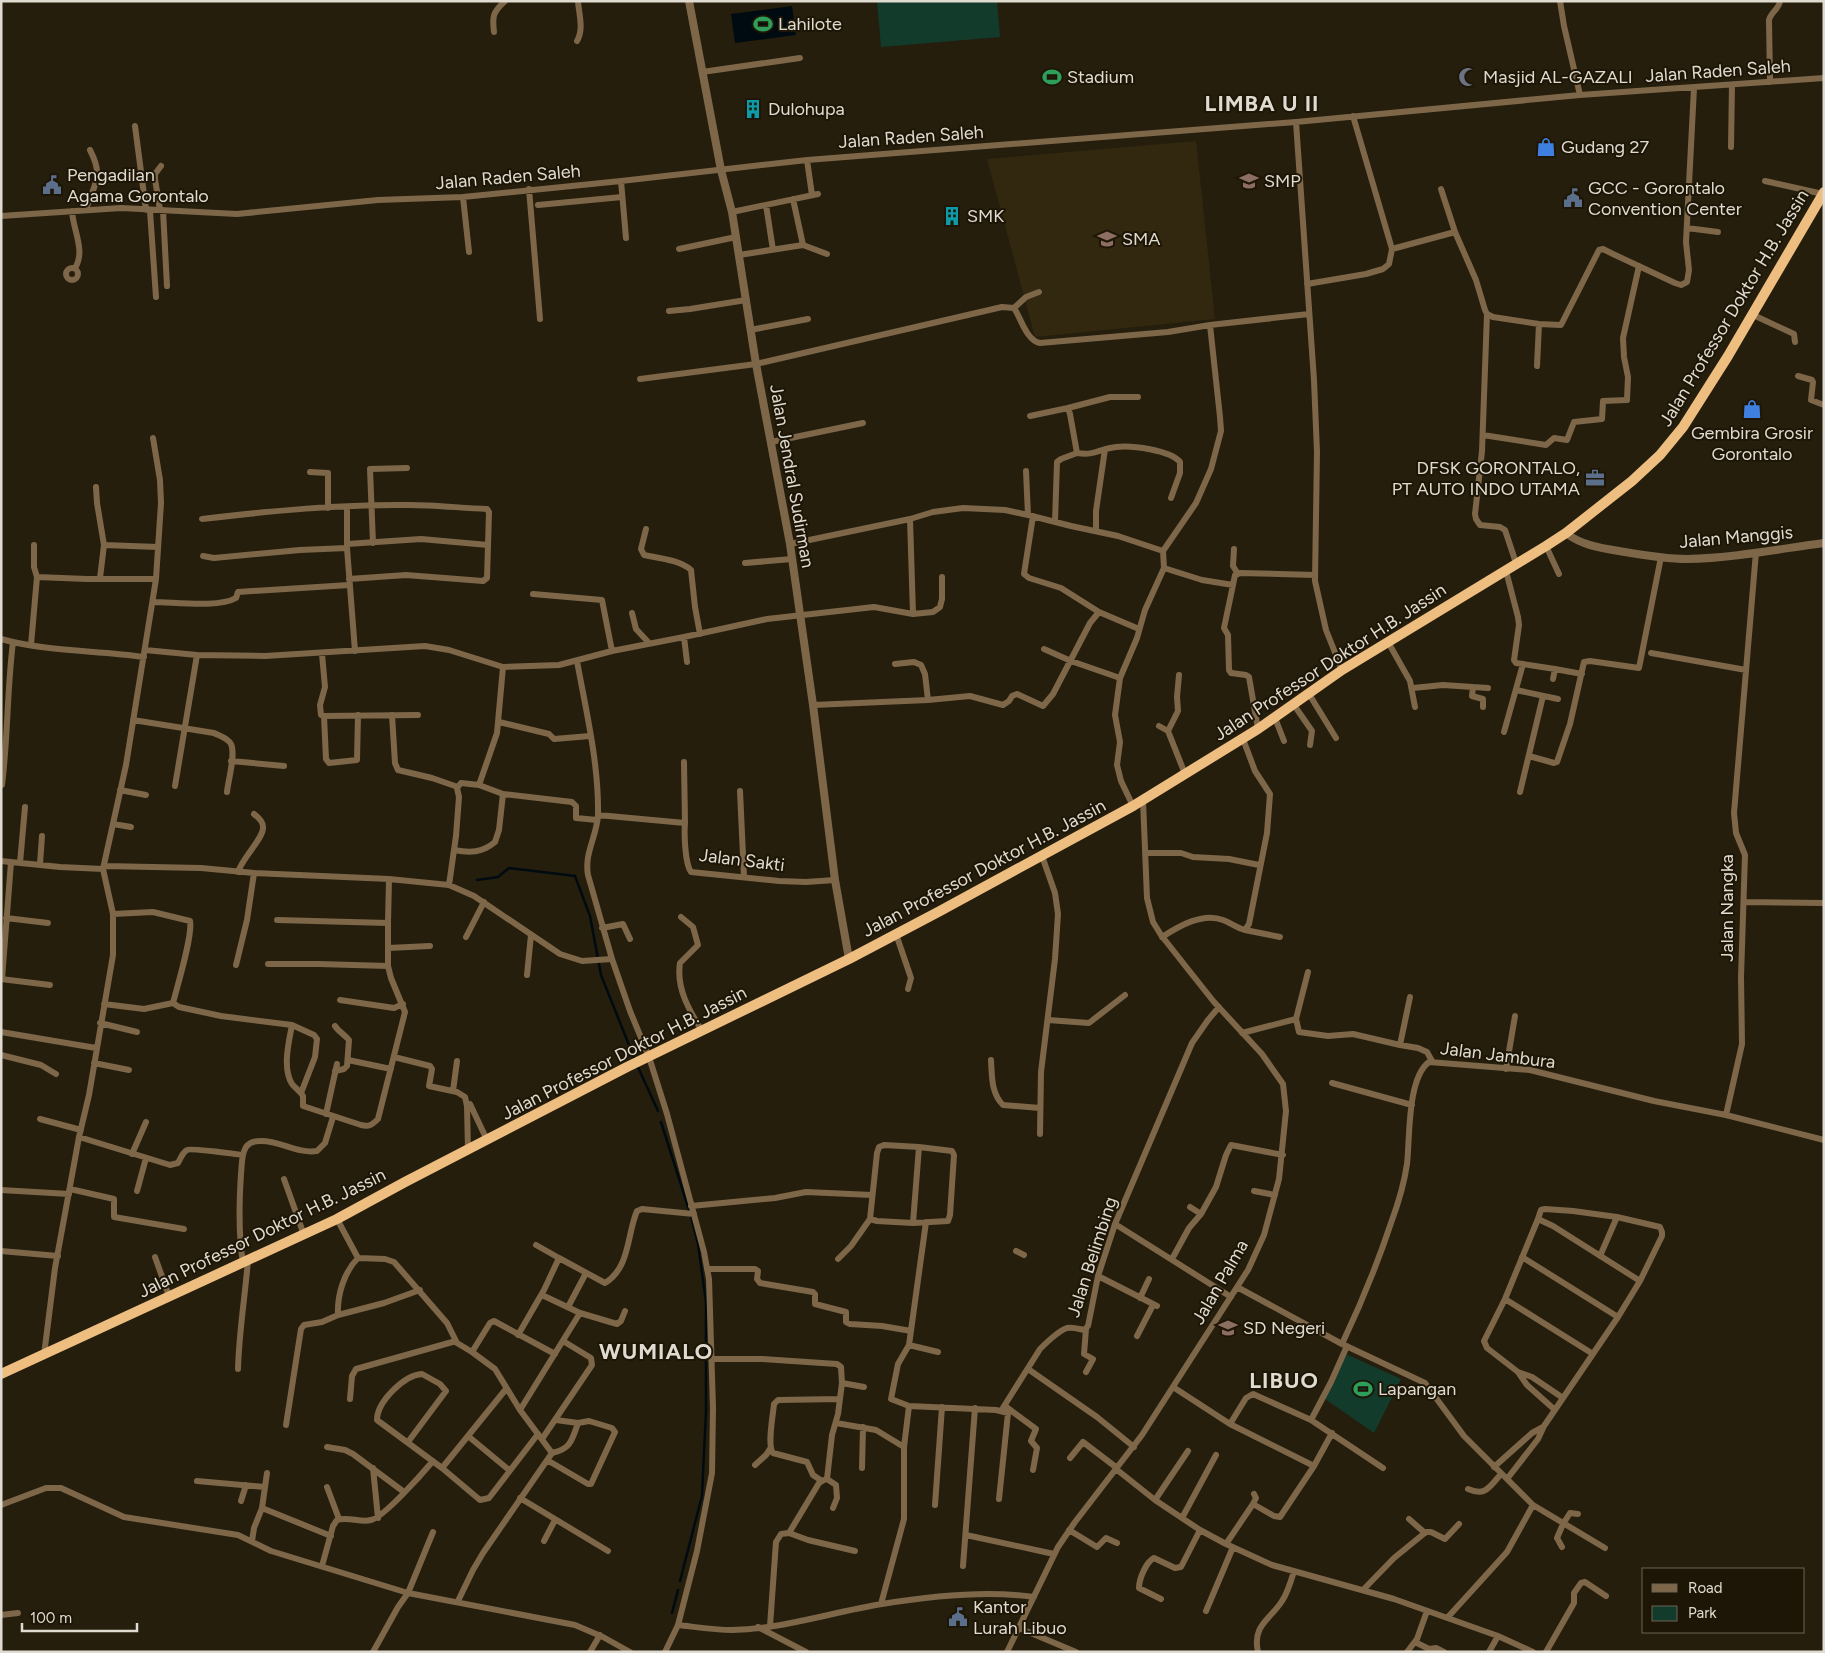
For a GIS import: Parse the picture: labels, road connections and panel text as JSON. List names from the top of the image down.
{
  "streets": {
    "highway": ["Jalan Professor Doktor H.B. Jassin"],
    "street": [
      "Jalan Raden Saleh",
      "Jalan Jendral Sudirman",
      "Jalan Manggis",
      "Jalan Sakti",
      "Jalan Nangka",
      "Jalan Jambura",
      "Jalan Belimbing",
      "Jalan Palma"
    ]
  },
  "crossings": [
    ["Jalan Raden Saleh", "Jalan Jendral Sudirman"],
    ["Jalan Professor Doktor H.B. Jassin", "Jalan Jendral Sudirman"],
    ["Jalan Professor Doktor H.B. Jassin", "Jalan Manggis"],
    ["Jalan Professor Doktor H.B. Jassin", "Jalan Palma"],
    ["Jalan Jendral Sudirman", "Jalan Sakti"],
    ["Jalan Manggis", "Jalan Nangka"],
    ["Jalan Nangka", "Jalan Jambura"],
    ["Jalan Belimbing", "Jalan Palma"]
  ],
  "districts": ["LIMBA U II", "WUMIALO", "LIBUO"],
  "places": {
    "sports": ["Lahilote", "Stadium", "Lapangan"],
    "mosque": ["Masjid AL-GAZALI"],
    "building": ["Dulohupa", "SMK"],
    "shop": ["Gudang 27", "Gembira Grosir Gorontalo"],
    "school or university": ["SMP", "SMA", "SD Negeri"],
    "public building": ["Pengadilan Agama Gorontalo", "GCC - Gorontalo Convention Center", "Kantor Lurah Libuo"],
    "office": ["DFSK GORONTALO, PT AUTO INDO UTAMA"]
  },
  "legend": ["Road", "Park"],
  "scale_bar": "100 m"
}
